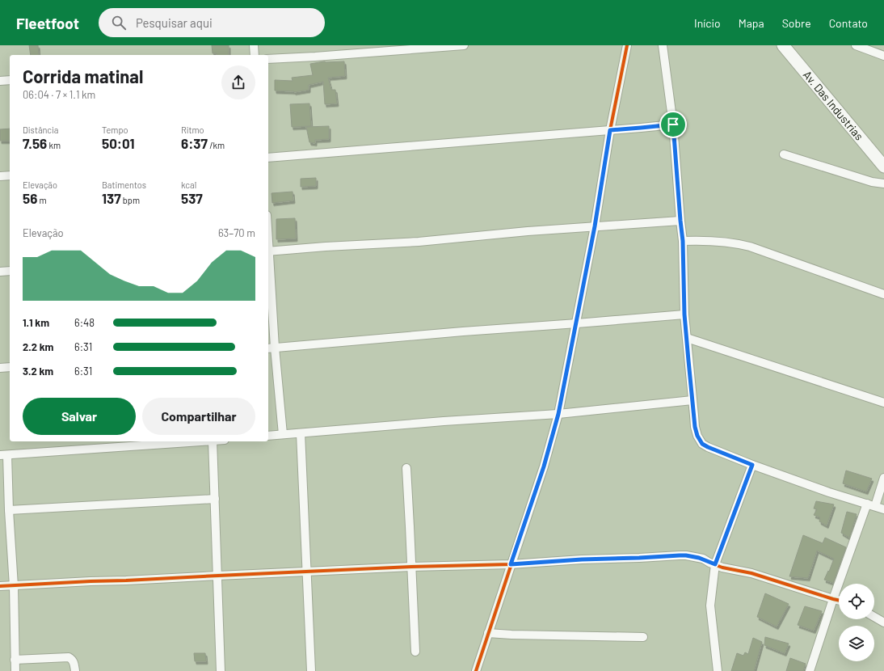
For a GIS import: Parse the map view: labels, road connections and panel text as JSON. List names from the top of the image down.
{
  "streets": {
    "main road": ["Av. Das Industrias"]
  },
  "page": {
    "header": "Fleetfoot",
    "search": "Pesquisar aqui",
    "nav": [
      "Início",
      "Mapa",
      "Sobre",
      "Contato"
    ],
    "heading": ["Corrida matinal", "06:04 · 7 × 1.1 km"],
    "stats": [
      ["Distância", "7.56 km"],
      ["Tempo", "50:01"],
      ["Ritmo", "6:37 /km"],
      ["Elevação", "56 m"],
      ["Batimentos", "137 bpm"],
      ["kcal", "537"]
    ],
    "chart": ["Elevação", "63–70 m"],
    "list": [
      {
        "name": "1.1 km",
        "note": "6:48"
      },
      {
        "name": "2.2 km",
        "note": "6:31"
      },
      {
        "name": "3.2 km",
        "note": "6:31"
      }
    ],
    "buttons": ["Salvar", "Compartilhar"]
  }
}
